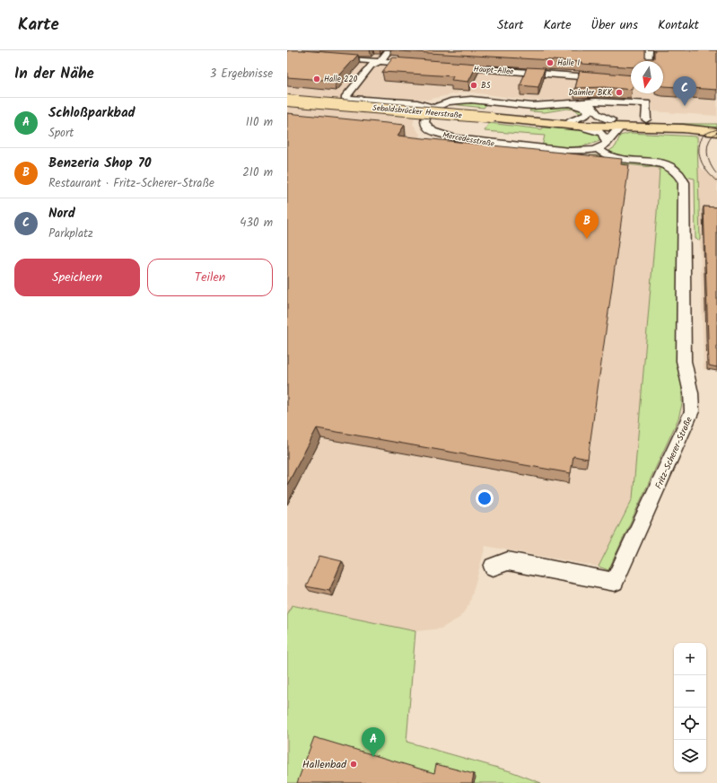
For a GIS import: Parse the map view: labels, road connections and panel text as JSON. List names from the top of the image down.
{
  "streets": {
    "main road": ["Sebaldsbrücker Heerstraße"],
    "street": ["Haupt-Allee", "Mercedesstraße", "Fritz-Scherer-Straße"]
  },
  "crossings": [
    ["Sebaldsbrücker Heerstraße", "Mercedesstraße"],
    ["Mercedesstraße", "Fritz-Scherer-Straße"]
  ],
  "places": [
    "Halle 1",
    "Halle 220",
    "BS",
    "Daimler BKK",
    "Hallenbad"
  ],
  "north": "bottom",
  "page": {
    "header": "Karte",
    "nav": [
      "Start",
      "Karte",
      "Über uns",
      "Kontakt"
    ],
    "heading": ["In der Nähe", "3 Ergebnisse"],
    "pins": ["C", "B", "A"],
    "list": [
      {
        "mark": "A",
        "name": "Schloßparkbad",
        "note": "Sport",
        "value": "110 m"
      },
      {
        "mark": "B",
        "name": "Benzeria Shop 70",
        "note": "Restaurant · Fritz-Scherer-Straße",
        "value": "210 m"
      },
      {
        "mark": "C",
        "name": "Nord",
        "note": "Parkplatz",
        "value": "430 m"
      }
    ],
    "buttons": ["Speichern", "Teilen"],
    "map_buttons": ["+", "−"]
  }
}
